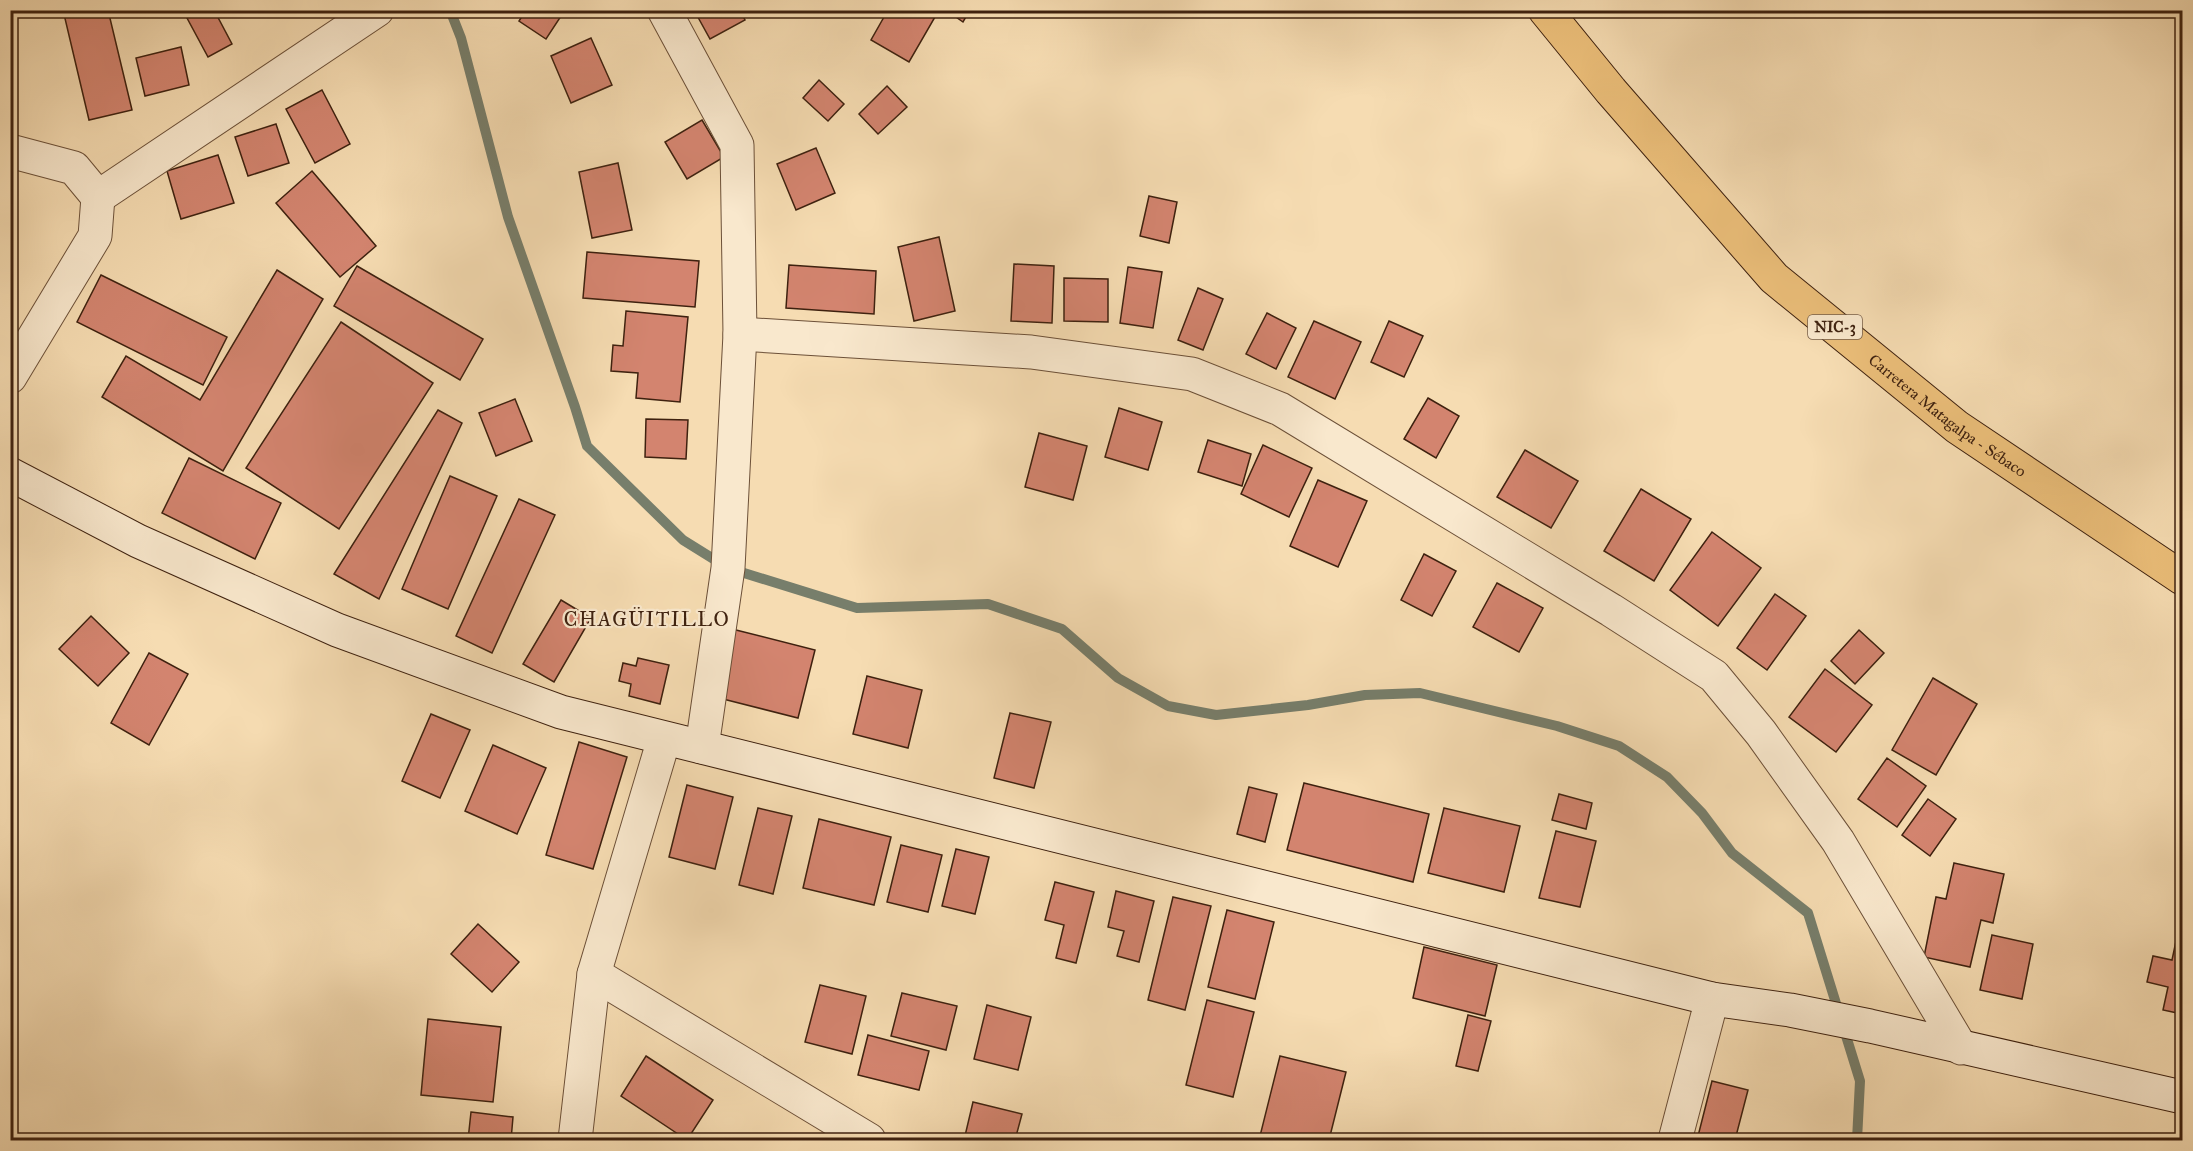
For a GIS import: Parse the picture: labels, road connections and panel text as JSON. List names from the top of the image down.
{
  "streets": {
    "main road": ["NIC-3", "Carretera Matagalpa - Sébaco"]
  },
  "districts": ["CHAGÜITILLO"]
}
